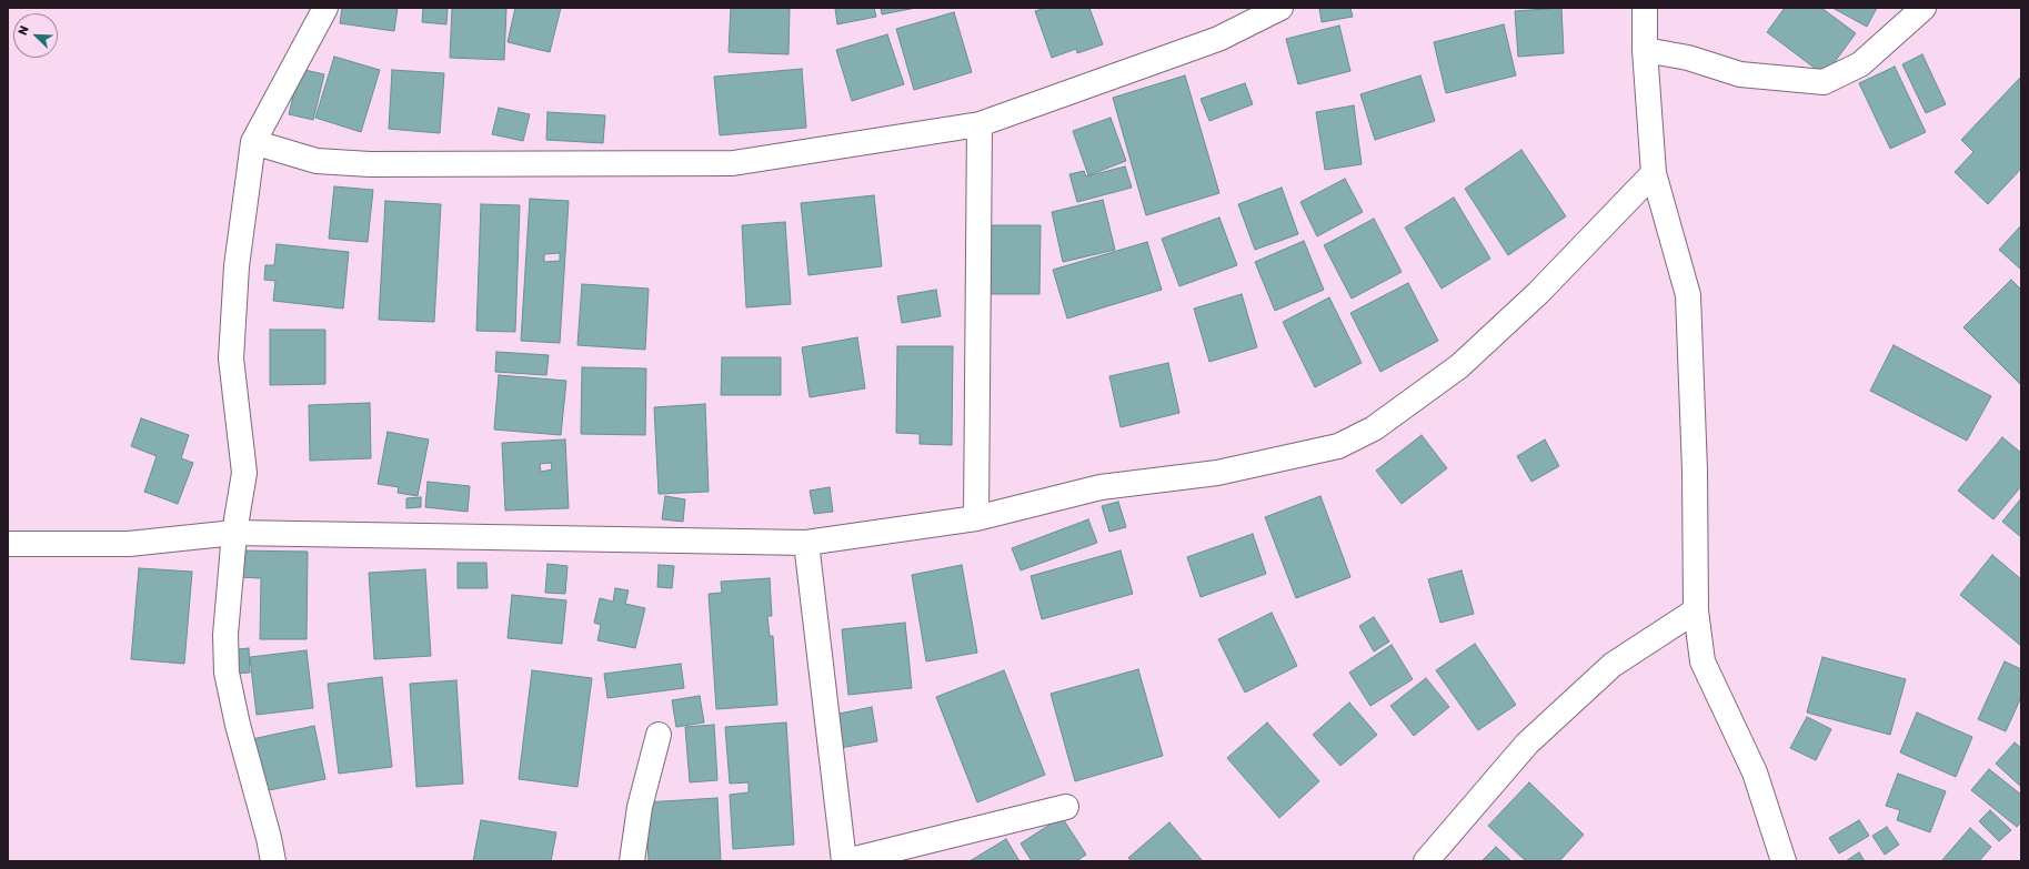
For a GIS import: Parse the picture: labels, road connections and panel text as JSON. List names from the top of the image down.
{
  "north": "top left"
}
